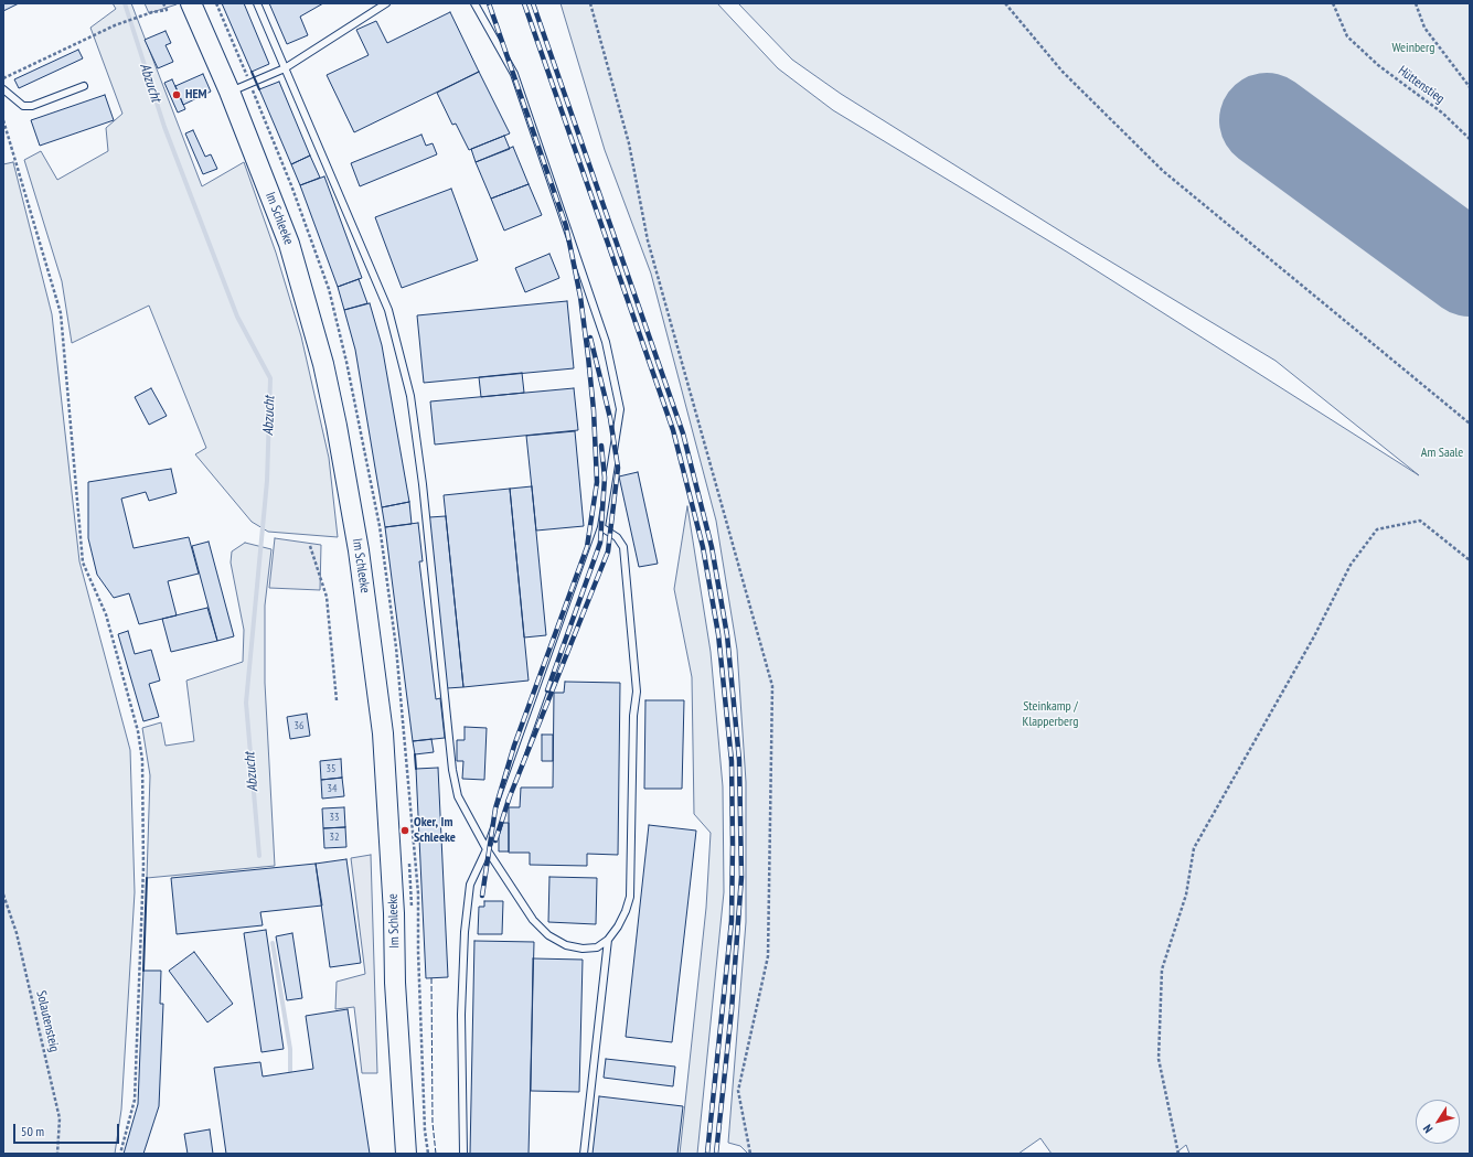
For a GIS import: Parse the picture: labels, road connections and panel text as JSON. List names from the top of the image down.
{
  "streets": {
    "main road": ["Im Schleeke"],
    "path": ["Hüttenstieg", "Solautensteig"]
  },
  "water": ["Abzucht"],
  "parks": ["Weinberg", "Am Saale", "Steinkamp / Klapperberg"],
  "places": ["HEM", "Oker, Im Schleeke"],
  "house_numbers": [
    "36",
    "35",
    "34",
    "33",
    "32"
  ],
  "scale_bar": "50 m",
  "north": "bottom left"
}
